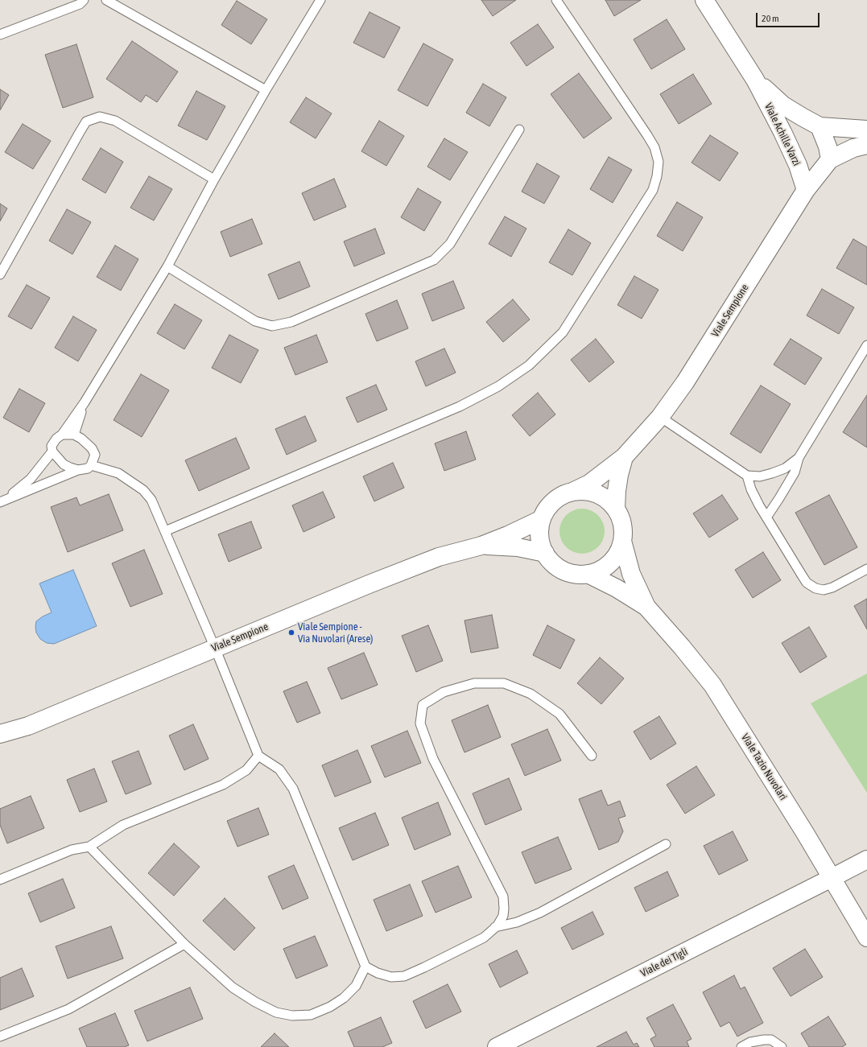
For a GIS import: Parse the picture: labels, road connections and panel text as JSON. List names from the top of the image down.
{
  "streets": {
    "street": [
      "Viale Achille Varzi",
      "Viale Sempione",
      "Viale Tazio Nuvolari",
      "Viale dei Tigli"
    ]
  },
  "crossings": [
    ["Viale Achille Varzi", "Viale Sempione"],
    ["Viale Sempione", "Viale Tazio Nuvolari"],
    ["Viale Tazio Nuvolari", "Viale dei Tigli"]
  ],
  "places": ["Viale Sempione - Via Nuvolari (Arese)"],
  "scale_bar": "20 m"
}
